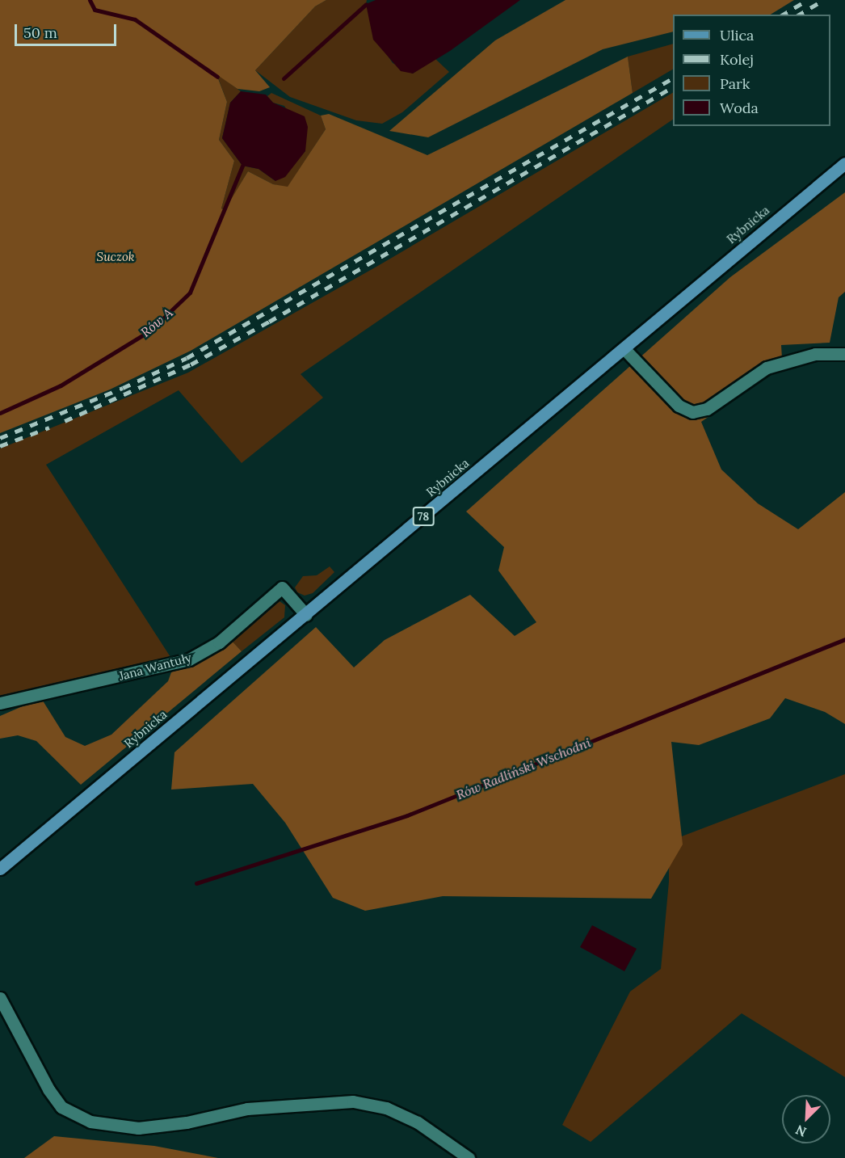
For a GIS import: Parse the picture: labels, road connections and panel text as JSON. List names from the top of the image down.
{
  "streets": {
    "main road": ["Rybnicka", "78"],
    "street": ["Jana Wantuły"]
  },
  "crossings": [
    ["Rybnicka", "Jana Wantuły"]
  ],
  "water": ["Rów A", "Rów Radliński Wschodni"],
  "parks": ["Suczok"],
  "legend": [
    "Ulica",
    "Kolej",
    "Park",
    "Woda"
  ],
  "scale_bar": "50 m",
  "north": "bottom left"
}
